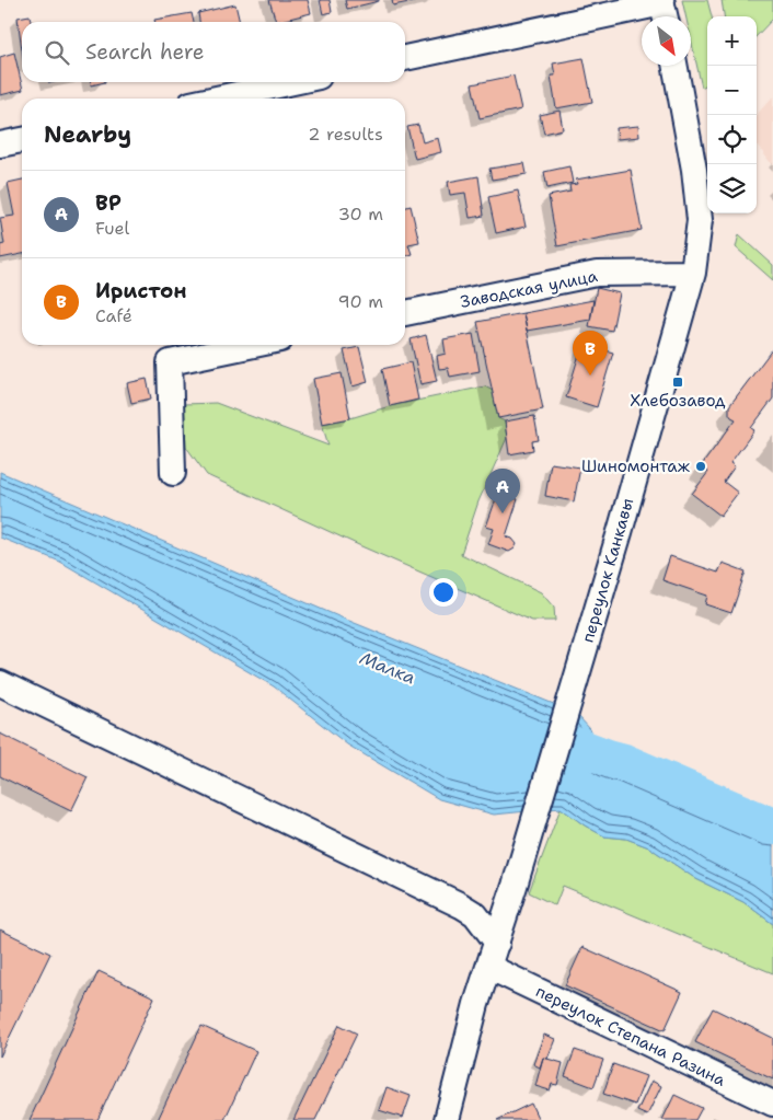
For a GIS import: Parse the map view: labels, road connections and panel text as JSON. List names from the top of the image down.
{
  "streets": {
    "street": ["Заводская улица", "переулок Канкавы", "переулок Степана Разина"]
  },
  "crossings": [
    ["Заводская улица", "переулок Канкавы"],
    ["переулок Канкавы", "переулок Степана Разина"]
  ],
  "water": ["Малка"],
  "places": {
    "transit": ["Хлебозавод"],
    "other": ["Шиномонтаж"]
  },
  "north": "bottom right",
  "page": {
    "map_buttons": ["+", "−"],
    "search": "Search here",
    "heading": ["Nearby", "2 results"],
    "list": [
      {
        "mark": "A",
        "name": "BP",
        "note": "Fuel",
        "value": "30 m"
      },
      {
        "mark": "B",
        "name": "Иристон",
        "note": "Café",
        "value": "90 m"
      }
    ],
    "pins": ["B", "A"]
  }
}
